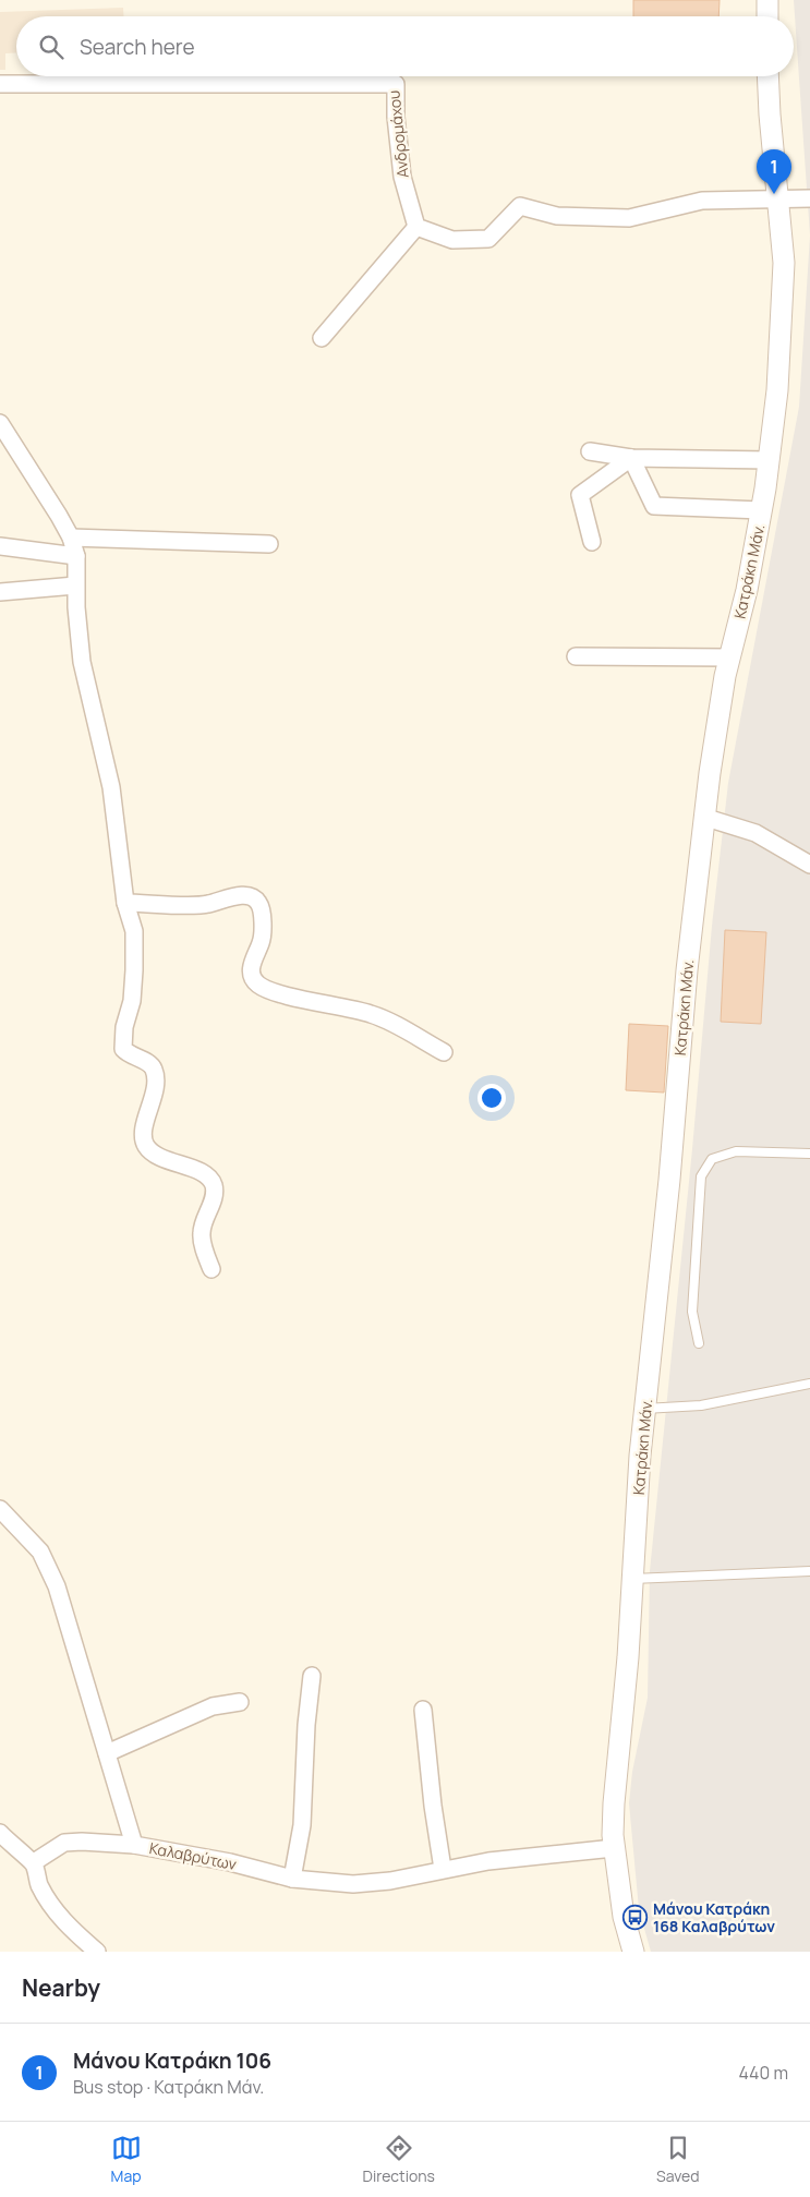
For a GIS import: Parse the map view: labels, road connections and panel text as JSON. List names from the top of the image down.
{
  "streets": {
    "street": ["Ανδρομάχου", "Κατράκη Μάν.", "Καλαβρύτων"]
  },
  "crossings": [
    ["Κατράκη Μάν.", "Καλαβρύτων"]
  ],
  "places": {
    "bus stop": ["Μάνου Κατράκη 168 Καλαβρύτων"]
  },
  "page": {
    "search": "Search here",
    "pins": "1",
    "heading": "Nearby",
    "list": [
      {
        "mark": "1",
        "name": "Μάνου Κατράκη 106",
        "note": "Bus stop · Κατράκη Μάν.",
        "value": "440 m"
      }
    ],
    "nav": ["Map", "Directions", "Saved"]
  }
}
